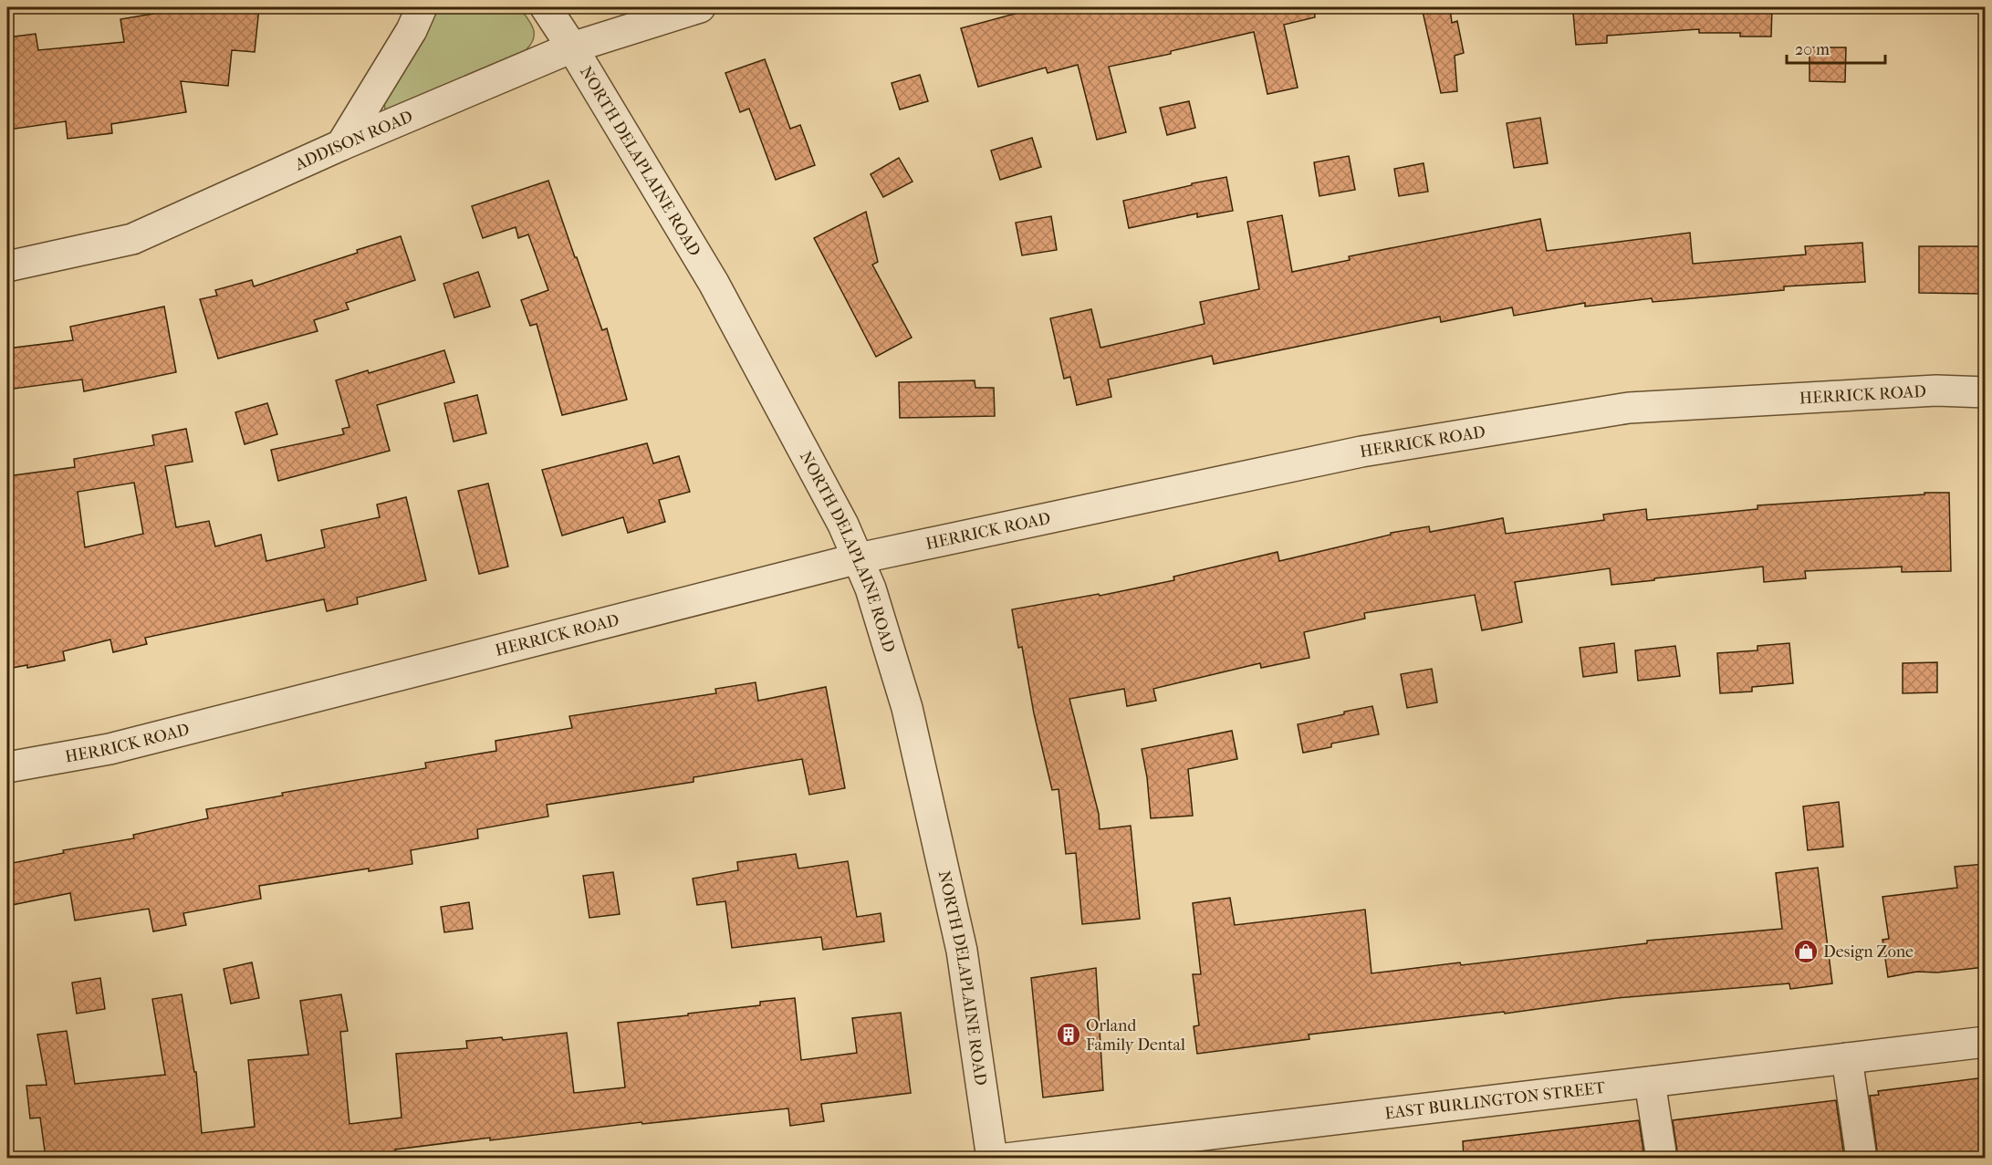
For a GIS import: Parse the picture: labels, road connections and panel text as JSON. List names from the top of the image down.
{
  "streets": {
    "street": [
      "ADDISON ROAD",
      "NORTH DELAPLAINE ROAD",
      "HERRICK ROAD",
      "EAST BURLINGTON STREET"
    ]
  },
  "crossings": [
    ["ADDISON ROAD", "NORTH DELAPLAINE ROAD"],
    ["NORTH DELAPLAINE ROAD", "HERRICK ROAD"]
  ],
  "places": {
    "shop": ["Design Zone"],
    "building": ["Orland Family Dental"]
  },
  "scale_bar": "20 m"
}
